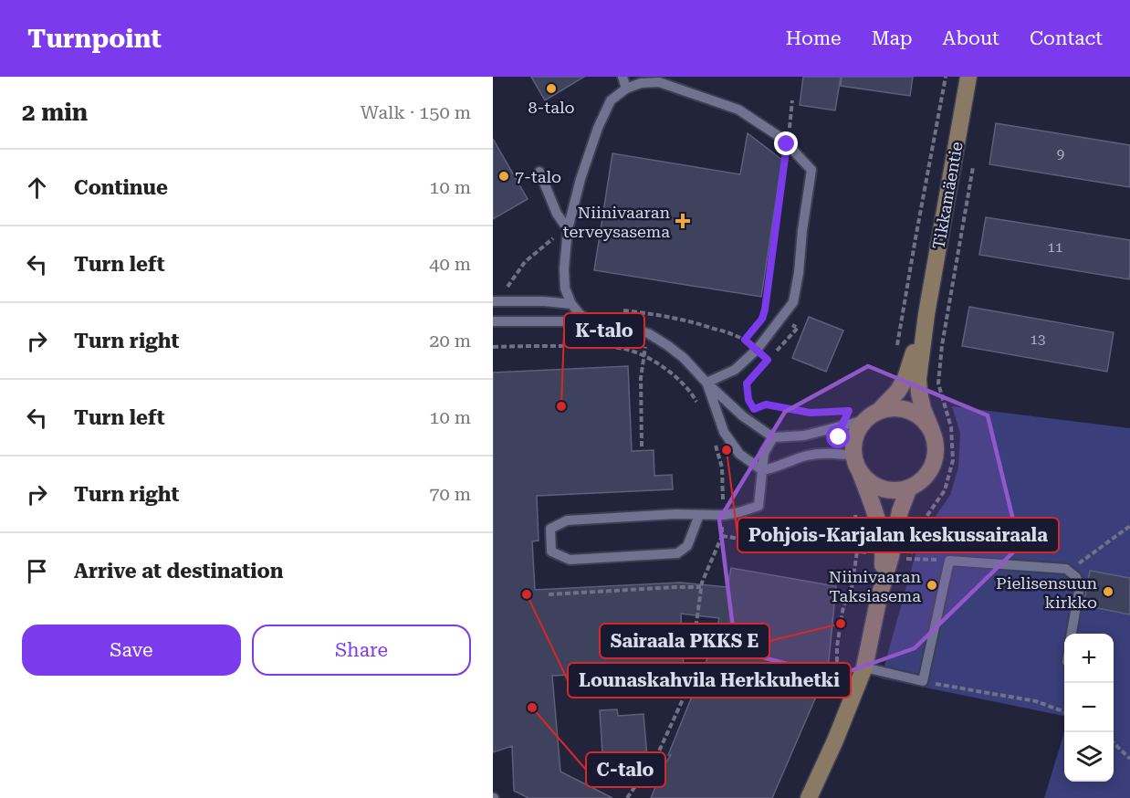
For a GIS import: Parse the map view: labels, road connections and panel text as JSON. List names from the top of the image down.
{
  "streets": {
    "street": ["Tikkamäentie"]
  },
  "places": {
    "other": [
      "8-talo",
      "7-talo",
      "K-talo",
      "Pohjois-Karjalan keskussairaala",
      "Niinivaaran Taksiasema",
      "Pielisensuun kirkko",
      "Lounaskahvila Herkkuhetki",
      "Sairaala PKKS E",
      "C-talo"
    ],
    "health": ["Niinivaaran terveysasema"]
  },
  "house_numbers": ["9", "11", "13"],
  "page": {
    "header": "Turnpoint",
    "nav": [
      "Home",
      "Map",
      "About",
      "Contact"
    ],
    "heading": ["2 min", "Walk · 150 m"],
    "list": [
      ["Continue", "10 m"],
      ["Turn left", "40 m"],
      ["Turn right", "20 m"],
      ["Turn left", "10 m"],
      ["Turn right", "70 m"],
      "Arrive at destination"
    ],
    "buttons": ["Save", "Share"],
    "map_buttons": ["+", "−"]
  }
}
